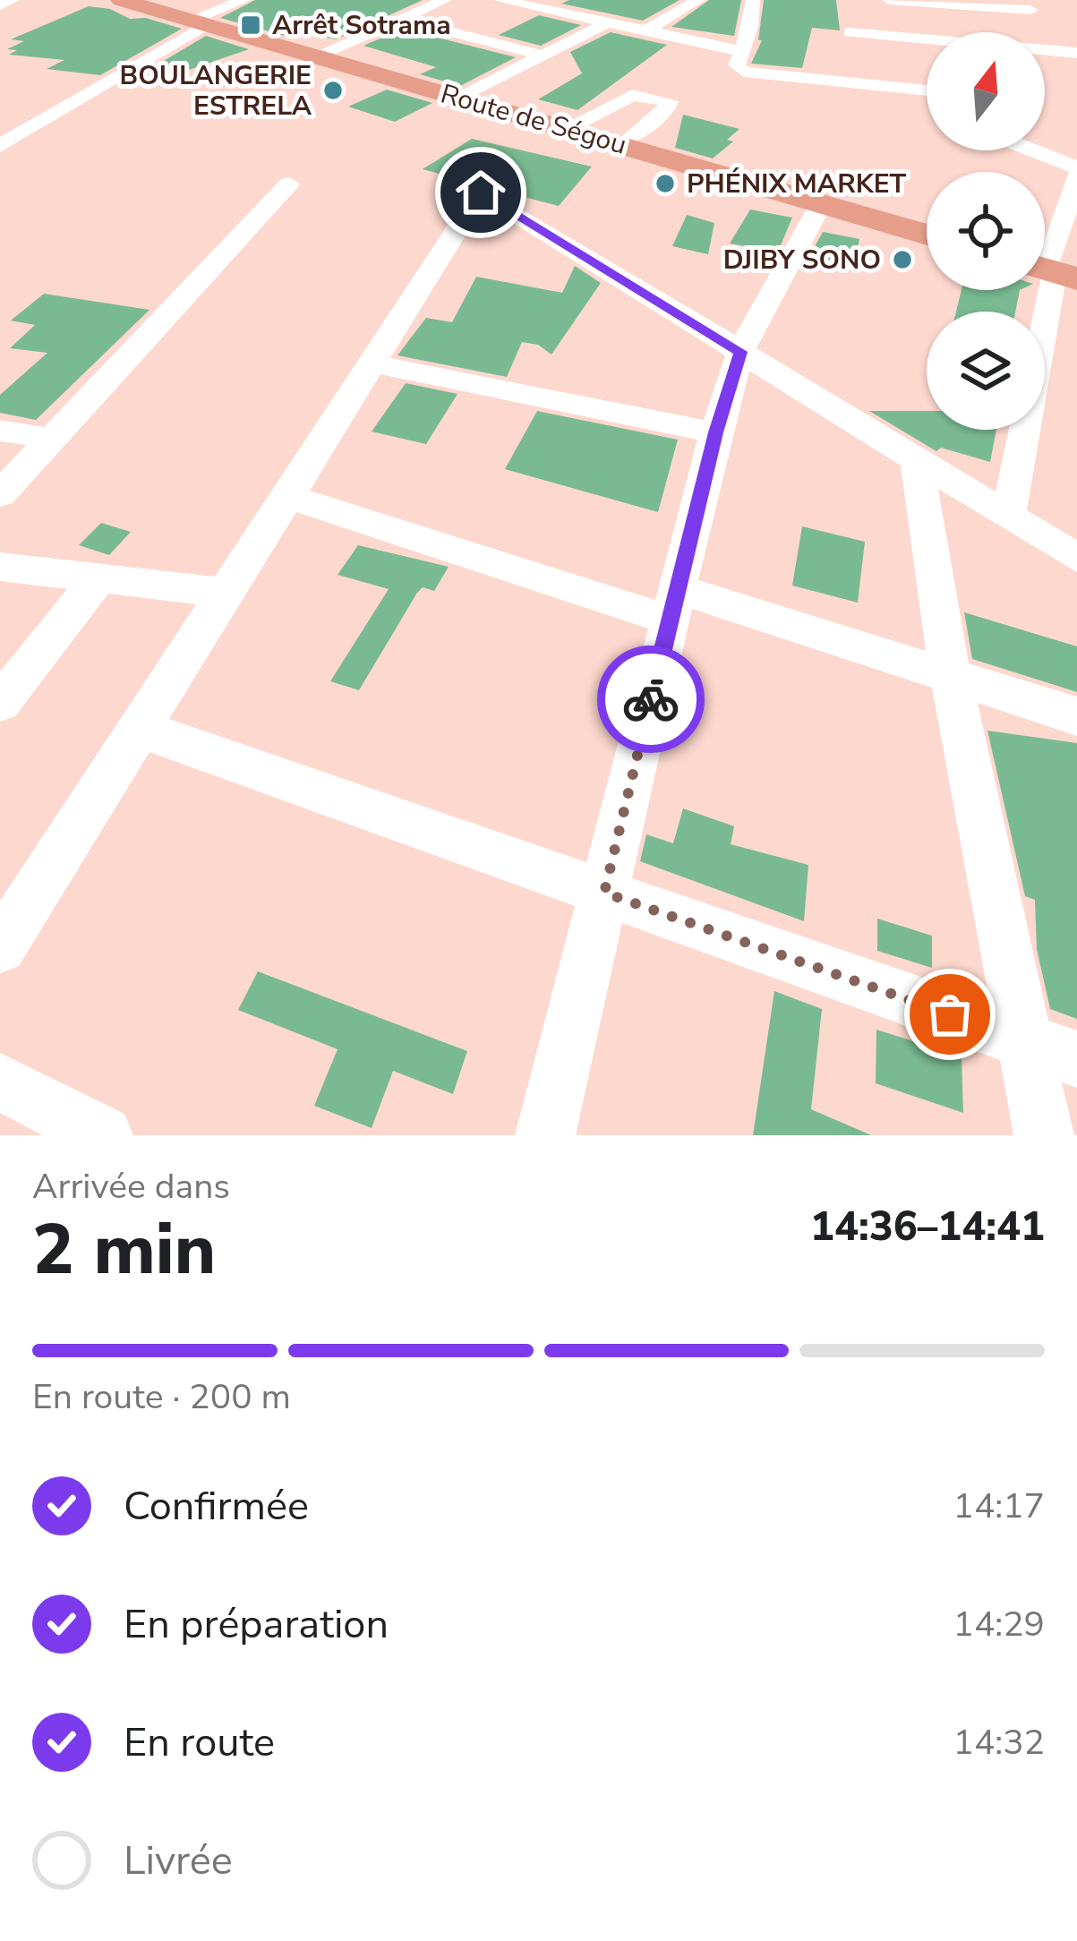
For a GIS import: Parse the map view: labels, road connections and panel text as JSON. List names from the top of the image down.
{
  "streets": {
    "highway": ["Route de Ségou"]
  },
  "places": {
    "transit": ["Arrêt Sotrama"],
    "other": ["BOULANGERIE ESTRELA", "PHÉNIX MARKET", "DJIBY SONO"]
  },
  "north": "top",
  "page": {
    "heading": ["2 min", "Arrivée dans", "14:36–14:41"],
    "bar": "En route · 200 m",
    "list": [
      ["Confirmée", "14:17"],
      ["En préparation", "14:29"],
      ["En route", "14:32"],
      "Livrée"
    ]
  }
}
